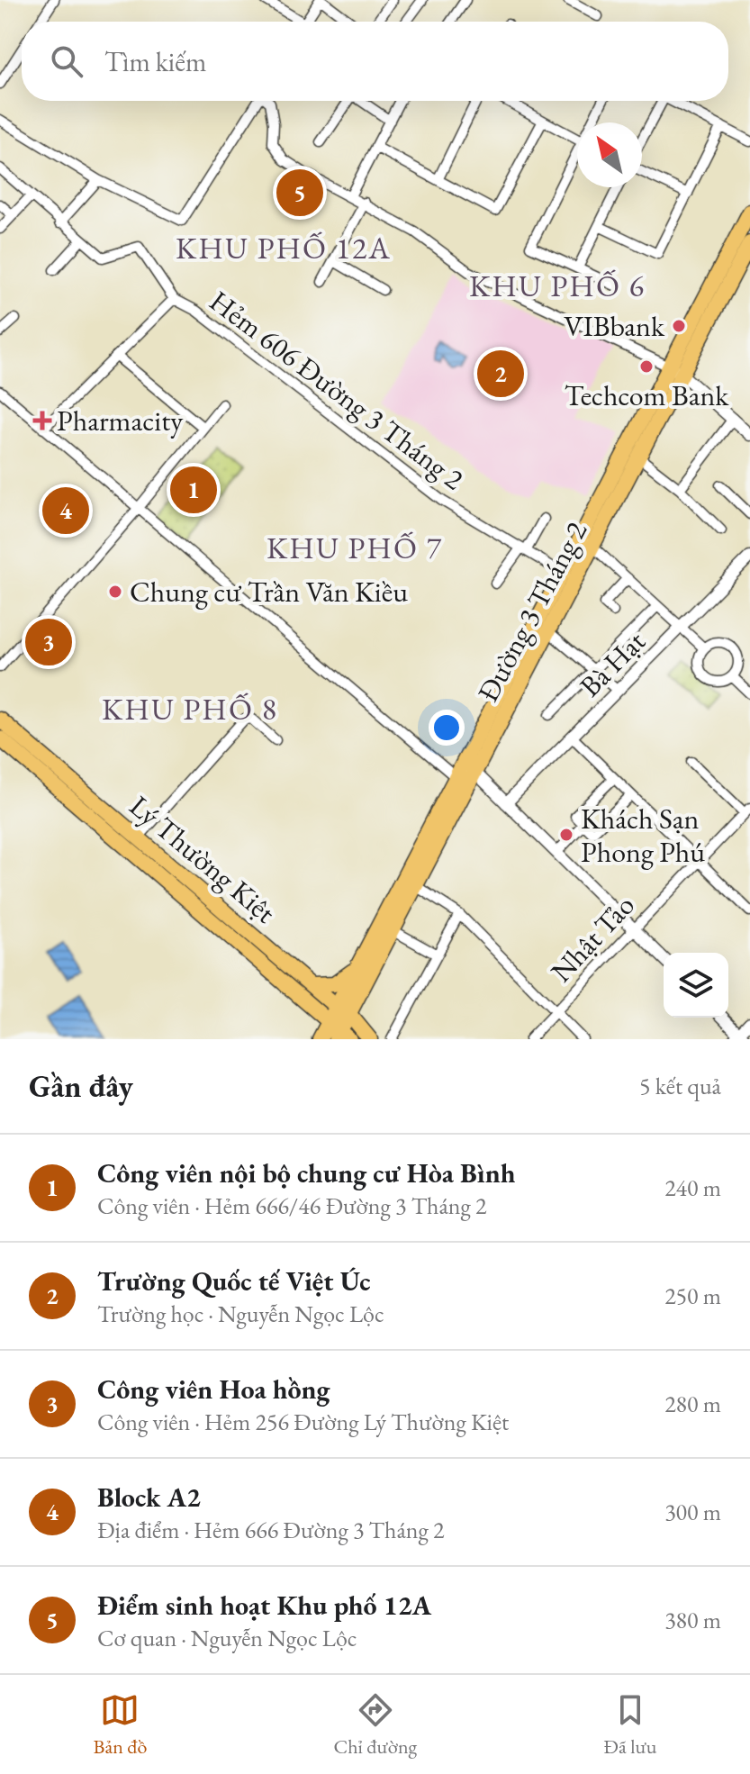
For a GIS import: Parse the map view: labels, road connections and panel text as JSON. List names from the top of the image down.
{
  "streets": {
    "main road": ["Đường 3 Tháng 2", "Lý Thường Kiệt"],
    "street": ["Hẻm 606 Đường 3 Tháng 2", "Bà Hạt", "Nhật Tảo"]
  },
  "crossings": [
    ["Hẻm 606 Đường 3 Tháng 2", "Đường 3 Tháng 2"],
    ["Đường 3 Tháng 2", "Lý Thường Kiệt"]
  ],
  "districts": [
    "KHU PHỐ 12A",
    "KHU PHỐ 6",
    "KHU PHỐ 7",
    "KHU PHỐ 8"
  ],
  "places": {
    "other": [
      "VIBbank",
      "Techcom Bank",
      "Chung cư Trần Văn Kiều",
      "Khách Sạn Phong Phú"
    ],
    "health": ["Pharmacity"]
  },
  "north": "top left",
  "page": {
    "search": "Tìm kiếm",
    "pins": [
      "5",
      "2",
      "1",
      "4",
      "3"
    ],
    "heading": ["Gần đây", "5 kết quả"],
    "list": [
      {
        "mark": "1",
        "name": "Công viên nội bộ chung cư Hòa Bình",
        "note": "Công viên · Hẻm 666/46 Đường 3 Tháng 2",
        "value": "240 m"
      },
      {
        "mark": "2",
        "name": "Trường Quốc tế Việt Úc",
        "note": "Trường học · Nguyễn Ngọc Lộc",
        "value": "250 m"
      },
      {
        "mark": "3",
        "name": "Công viên Hoa hồng",
        "note": "Công viên · Hẻm 256 Đường Lý Thường Kiệt",
        "value": "280 m"
      },
      {
        "mark": "4",
        "name": "Block A2",
        "note": "Địa điểm · Hẻm 666 Đường 3 Tháng 2",
        "value": "300 m"
      },
      {
        "mark": "5",
        "name": "Điểm sinh hoạt Khu phố 12A",
        "note": "Cơ quan · Nguyễn Ngọc Lộc",
        "value": "380 m"
      }
    ],
    "nav": ["Bản đồ", "Chỉ đường", "Đã lưu"]
  }
}
